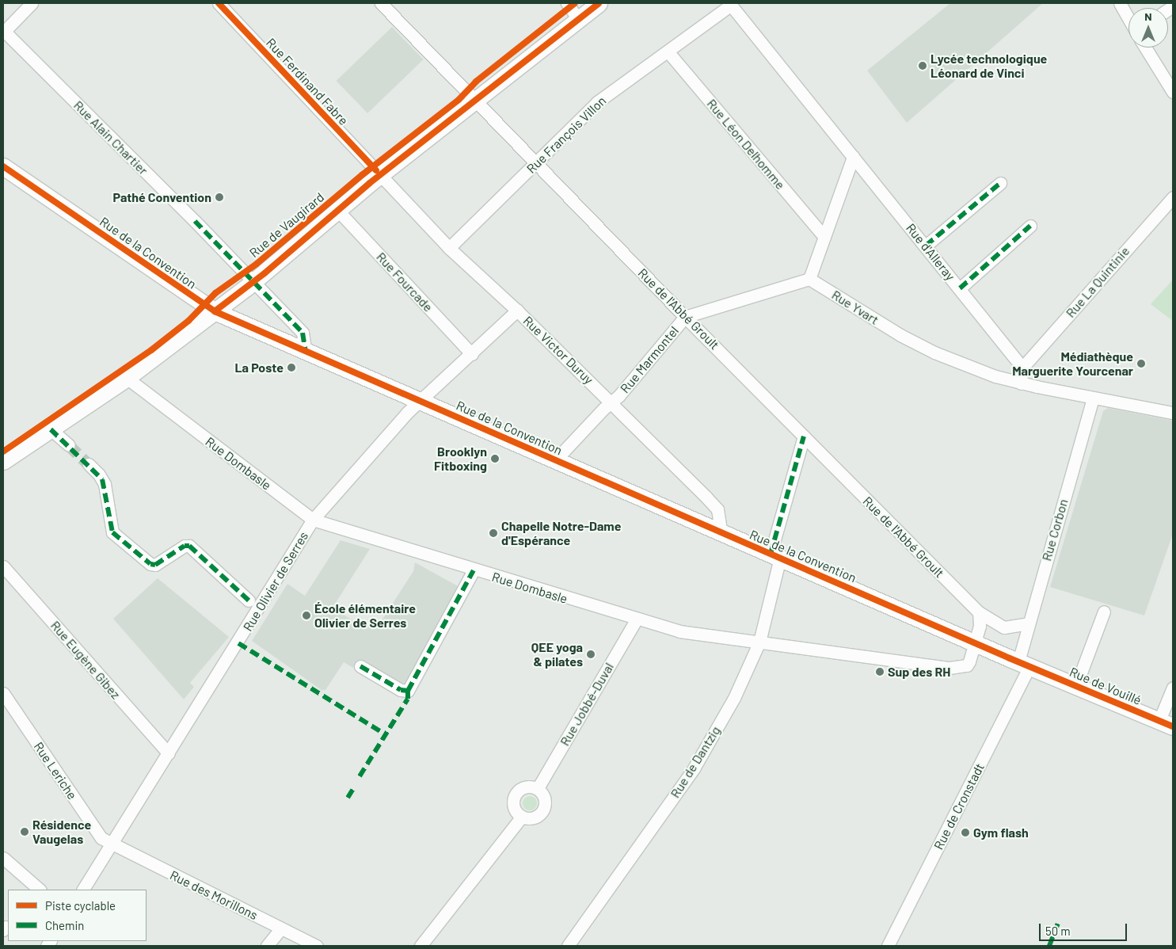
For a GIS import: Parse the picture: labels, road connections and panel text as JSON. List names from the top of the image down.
{
  "streets": {
    "main road": ["Rue de Vaugirard", "Rue de la Convention", "Rue de Vouillé"],
    "street": [
      "Rue Ferdinand Fabre",
      "Rue François Villon",
      "Rue Alain Chartier",
      "Rue Léon Delhomme",
      "Rue d'Alleray",
      "Rue Fourcade",
      "Rue La Quintinie",
      "Rue Yvart",
      "Rue de l'Abbé Groult",
      "Rue Victor Duruy",
      "Rue Marmontel",
      "Rue Dombasle",
      "Rue Corbon",
      "Rue Olivier de Serres",
      "Rue Eugène Gibez",
      "Rue Jobbé-Duval",
      "Rue de Dantzig",
      "Rue Leriche",
      "Rue de Cronstadt",
      "Rue des Morillons"
    ]
  },
  "crossings": [
    ["Rue Ferdinand Fabre", "Rue de Vaugirard"],
    ["Rue Ferdinand Fabre", "Rue Victor Duruy"],
    ["Rue François Villon", "Rue Léon Delhomme"],
    ["Rue François Villon", "Rue d'Alleray"],
    ["Rue François Villon", "Rue de l'Abbé Groult"],
    ["Rue François Villon", "Rue Victor Duruy"],
    ["Rue Alain Chartier", "Rue de Vaugirard"],
    ["Rue Alain Chartier", "Rue de la Convention"],
    ["Rue de Vaugirard", "Rue de la Convention"],
    ["Rue de Vaugirard", "Rue Fourcade"],
    ["Rue de Vaugirard", "Rue de l'Abbé Groult"],
    ["Rue de Vaugirard", "Rue Victor Duruy"],
    ["Rue de Vaugirard", "Rue Dombasle"],
    ["Rue d'Alleray", "Rue La Quintinie"],
    ["Rue de la Convention", "Rue Victor Duruy"],
    ["Rue de la Convention", "Rue Marmontel"],
    ["Rue de la Convention", "Rue Dombasle"],
    ["Rue de la Convention", "Rue Corbon"],
    ["Rue de la Convention", "Rue Olivier de Serres"],
    ["Rue de la Convention", "Rue de Vouillé"],
    ["Rue de la Convention", "Rue de Dantzig"],
    ["Rue de la Convention", "Rue de Cronstadt"],
    ["Rue Fourcade", "Rue Olivier de Serres"],
    ["Rue Yvart", "Rue Marmontel"],
    ["Rue de l'Abbé Groult", "Rue Marmontel"],
    ["Rue de l'Abbé Groult", "Rue Corbon"],
    ["Rue de l'Abbé Groult", "Rue de Dantzig"],
    ["Rue Victor Duruy", "Rue Marmontel"],
    ["Rue Victor Duruy", "Rue Olivier de Serres"],
    ["Rue Dombasle", "Rue Olivier de Serres"],
    ["Rue Dombasle", "Rue Jobbé-Duval"],
    ["Rue Dombasle", "Rue de Dantzig"],
    ["Rue Corbon", "Rue de Vouillé"],
    ["Rue Corbon", "Rue de Cronstadt"],
    ["Rue Olivier de Serres", "Rue Eugène Gibez"],
    ["Rue Olivier de Serres", "Rue Leriche"],
    ["Rue Olivier de Serres", "Rue des Morillons"],
    ["Rue de Vouillé", "Rue de Cronstadt"],
    ["Rue Leriche", "Rue des Morillons"]
  ],
  "places": [
    "Lycée technologique Léonard de Vinci",
    "Pathé Convention",
    "Médiathèque Marguerite Yourcenar",
    "La Poste",
    "Brooklyn Fitboxing",
    "Chapelle Notre-Dame d'Espérance",
    "École élémentaire Olivier de Serres",
    "QEE yoga & pilates",
    "Sup des RH",
    "Résidence Vaugelas",
    "Gym flash"
  ],
  "legend": ["Piste cyclable", "Chemin"],
  "scale_bar": "50 m",
  "north": "top"
}
